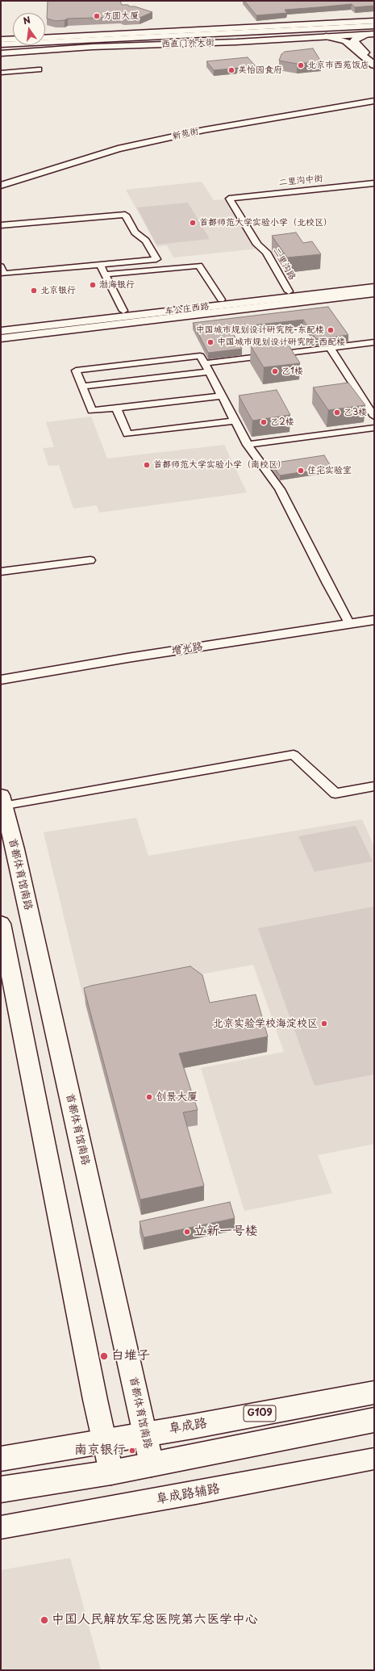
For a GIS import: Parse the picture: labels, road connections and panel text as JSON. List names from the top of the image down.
{
  "streets": {
    "main road": [
      "西直门外大街",
      "车公庄西路",
      "首都体育馆南路",
      "G109",
      "阜成路"
    ],
    "street": [
      "新苑街",
      "二里沟中街",
      "二里沟路",
      "增光路",
      "阜成路辅路"
    ]
  },
  "crossings": [
    ["二里沟中街", "二里沟路"],
    ["二里沟路", "车公庄西路"],
    ["首都体育馆南路", "阜成路"]
  ],
  "places": [
    "方圆大厦",
    "北京市西苑饭店",
    "美怡园食府",
    "首都师范大学实验小学（北校区）",
    "渤海银行",
    "北京银行",
    "中国城市规划设计研究院-东配楼",
    "中国城市规划设计研究院-西配楼",
    "乙1楼",
    "乙3楼",
    "乙2楼",
    "首都师范大学实验小学（南校区）",
    "住宅实验室",
    "北京实验学校海淀校区",
    "创景大厦",
    "立新一号楼",
    "白堆子",
    "南京银行",
    "中国人民解放军总医院第六医学中心"
  ],
  "north": "top"
}
